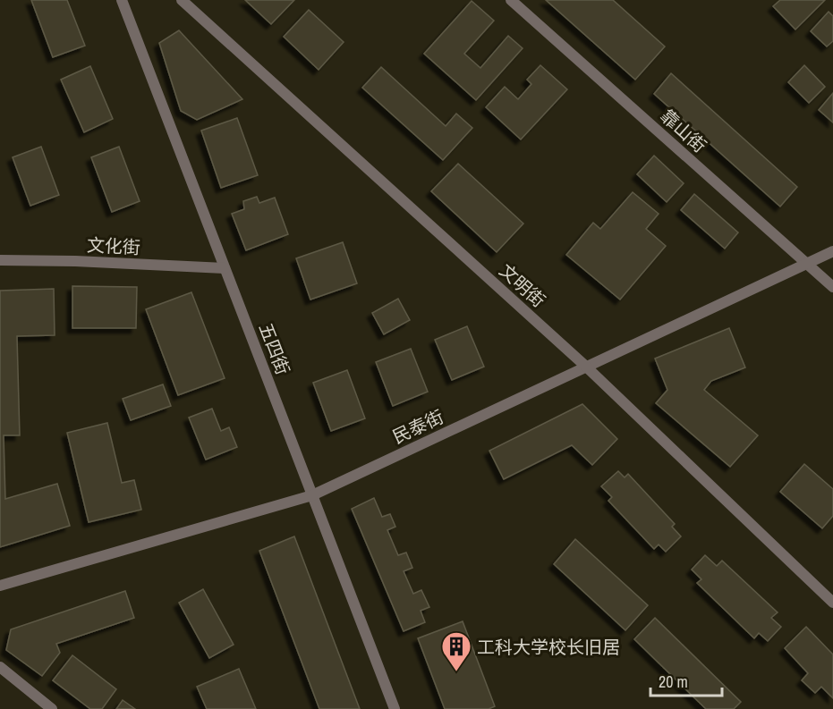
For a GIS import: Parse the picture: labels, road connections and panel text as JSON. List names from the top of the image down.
{
  "streets": {
    "street": [
      "靠山街",
      "文化街",
      "文明街",
      "五四街",
      "民泰街"
    ]
  },
  "crossings": [
    ["靠山街", "民泰街"],
    ["文化街", "五四街"],
    ["文明街", "民泰街"],
    ["五四街", "民泰街"]
  ],
  "places": {
    "building": ["工科大学校长旧居"]
  },
  "scale_bar": "20 m"
}
